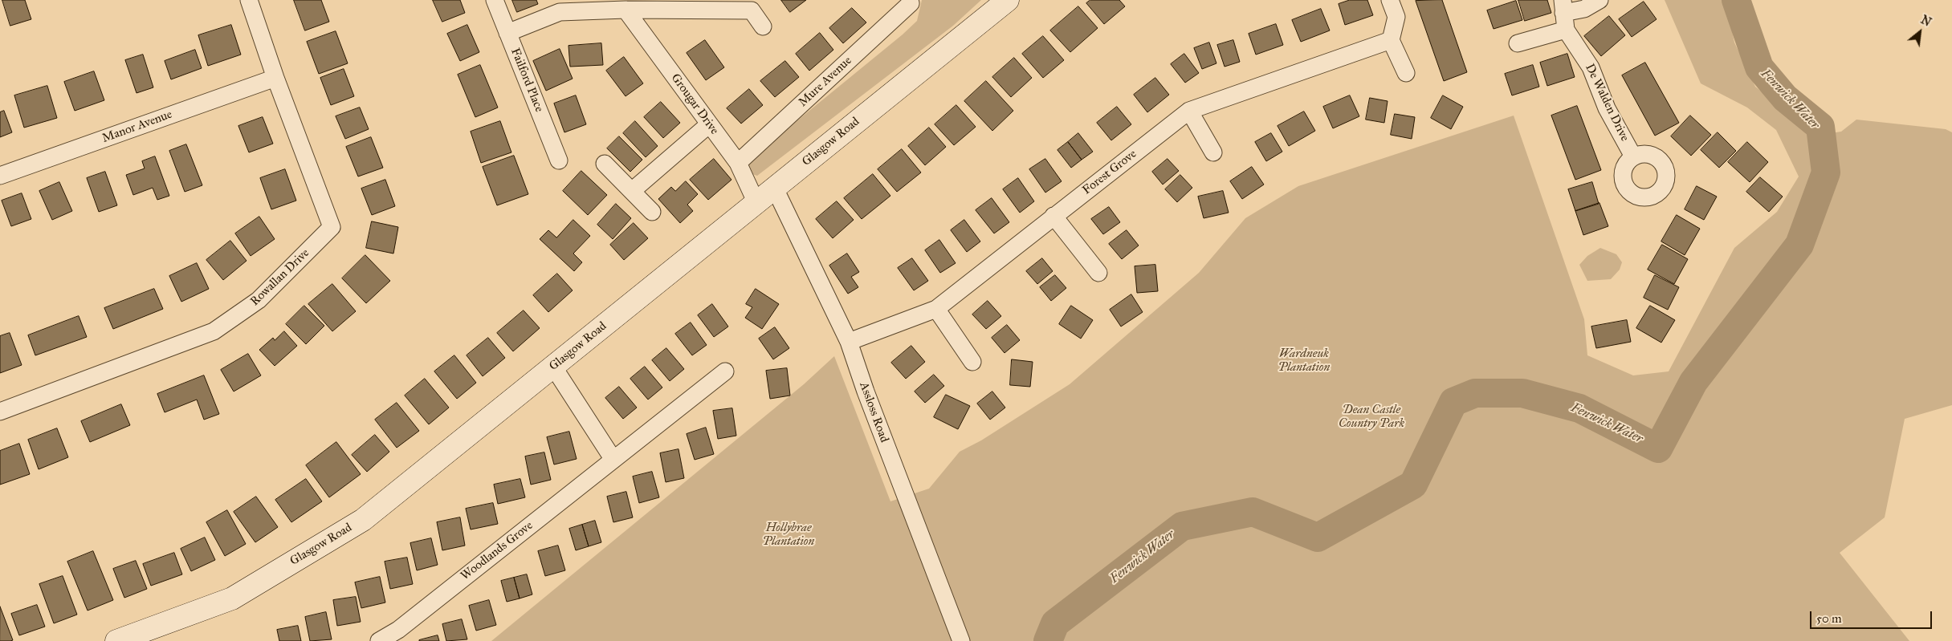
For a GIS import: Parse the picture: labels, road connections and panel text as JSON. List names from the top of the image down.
{
  "streets": {
    "main road": ["Glasgow Road"],
    "street": [
      "Failford Place",
      "Mure Avenue",
      "De Walden Drive",
      "Grougar Drive",
      "Manor Avenue",
      "Forest Grove",
      "Rowallan Drive",
      "Assloss Road",
      "Woodlands Grove"
    ]
  },
  "crossings": [
    ["Mure Avenue", "Grougar Drive"],
    ["Grougar Drive", "Glasgow Road"],
    ["Manor Avenue", "Rowallan Drive"],
    ["Glasgow Road", "Assloss Road"],
    ["Forest Grove", "Assloss Road"]
  ],
  "water": ["Fenwick Water"],
  "parks": ["Wardneuk Plantation", "Dean Castle Country Park", "Hollybrae Plantation"],
  "scale_bar": "50 m",
  "north": "top right"
}
